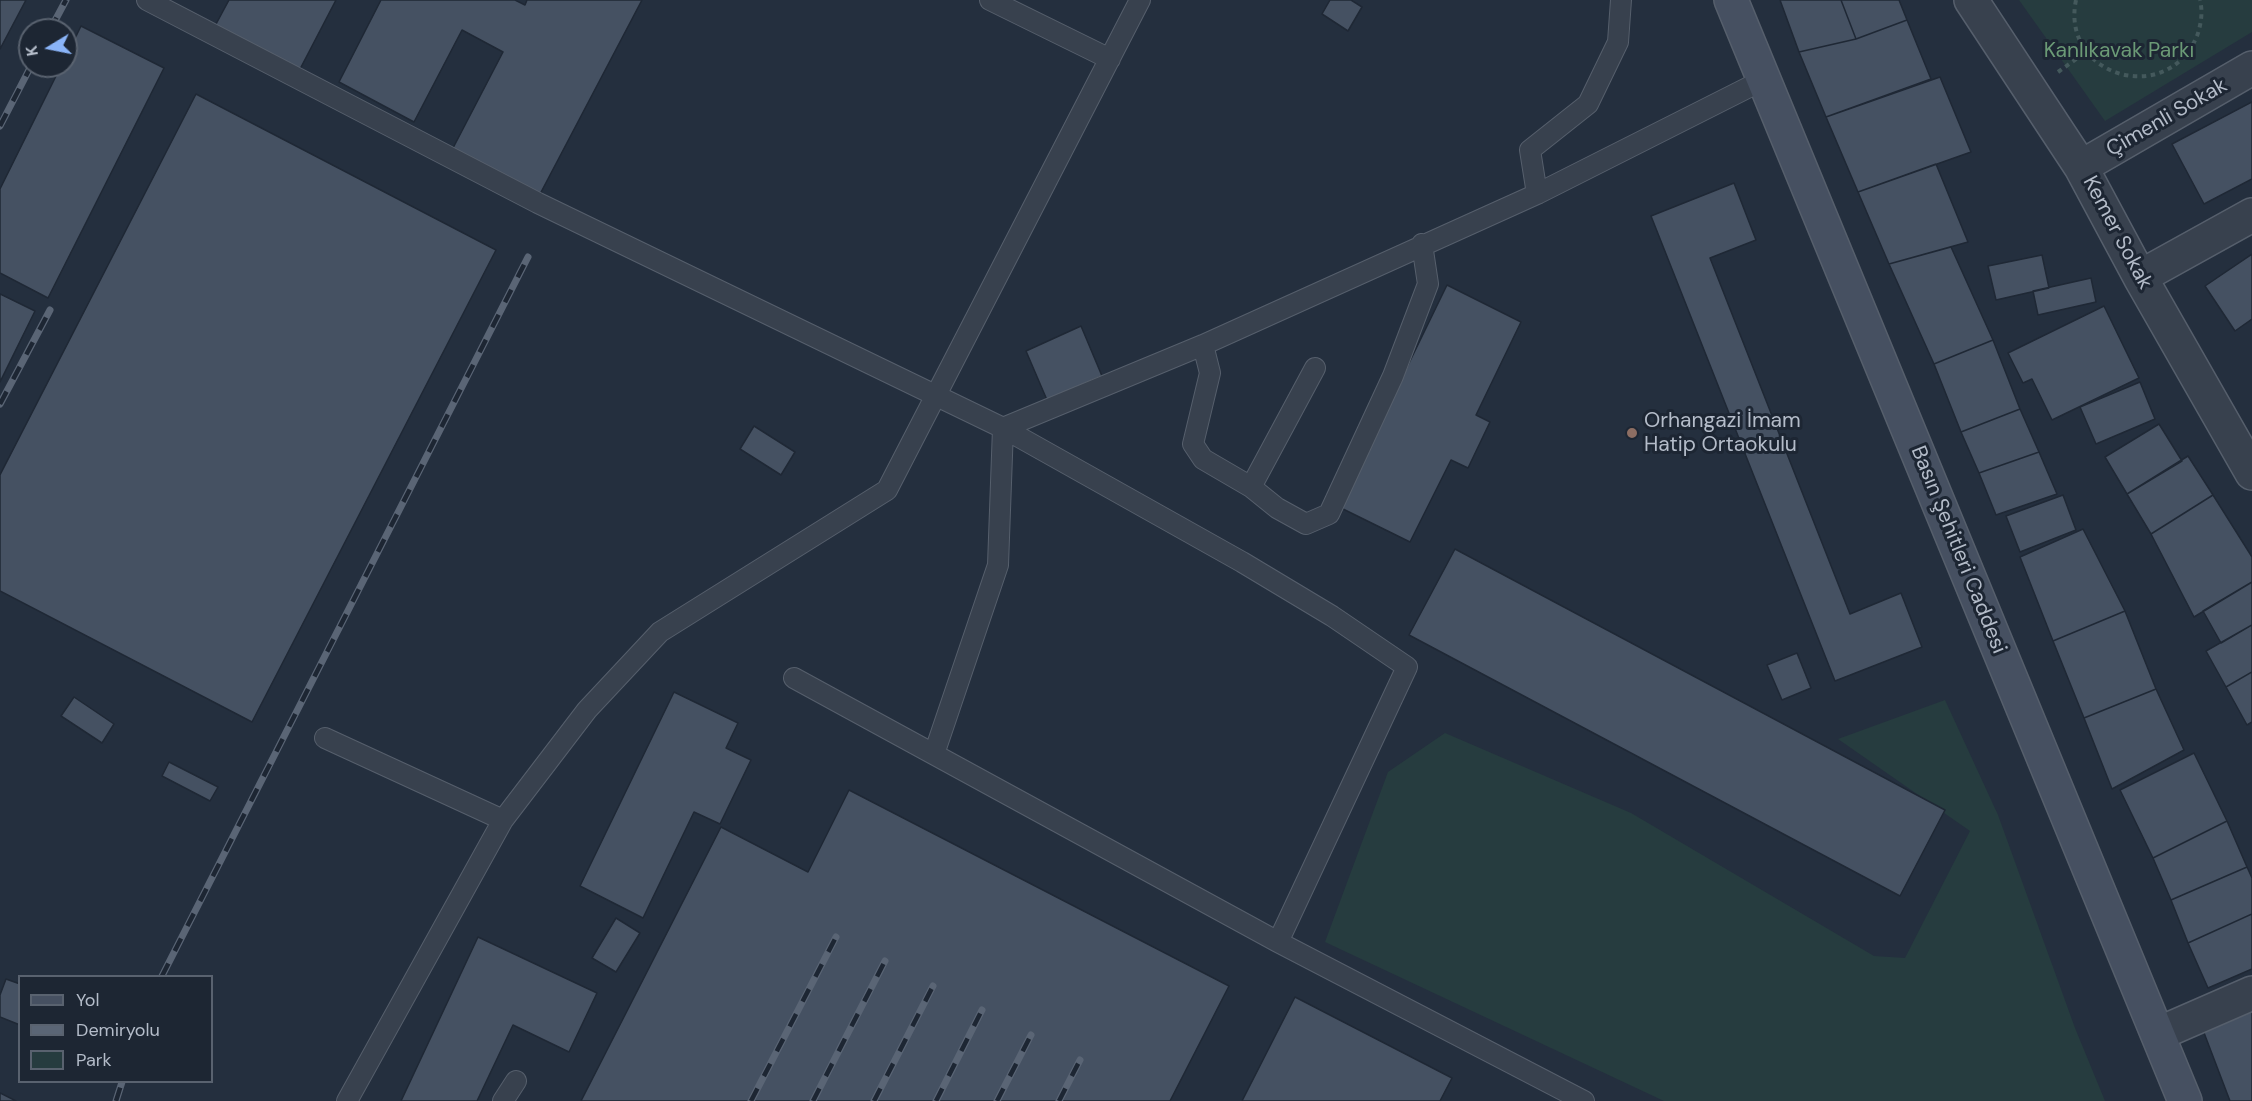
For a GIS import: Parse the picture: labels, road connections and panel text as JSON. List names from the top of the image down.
{
  "streets": {
    "main road": ["Basın Şehitleri Caddesi"],
    "street": ["Çimenli Sokak", "Kemer Sokak"]
  },
  "crossings": [
    ["Çimenli Sokak", "Kemer Sokak"]
  ],
  "parks": ["Kanlıkavak Parkı"],
  "places": ["Orhangazi İmam Hatip Ortaokulu"],
  "legend": ["Yol", "Demiryolu", "Park"],
  "north": "left"
}
